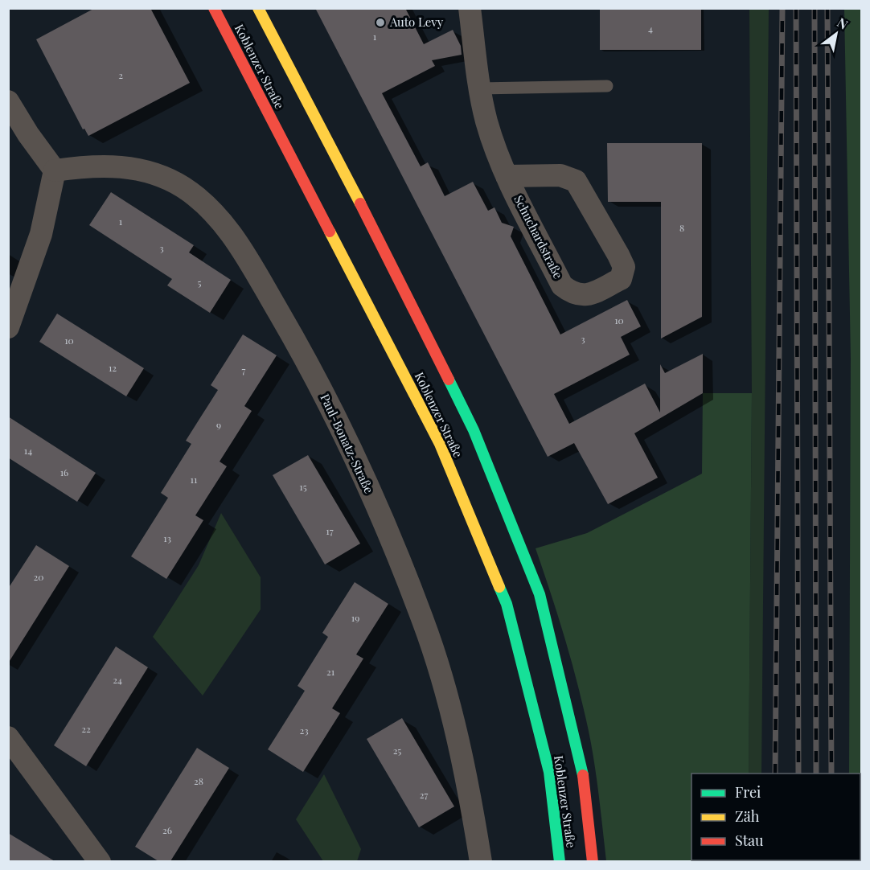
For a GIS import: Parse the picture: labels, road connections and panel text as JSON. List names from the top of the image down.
{
  "streets": {
    "main road": ["Koblenzer Straße"],
    "street": ["Schuchardstraße", "Paul-Bonatz-Straße"]
  },
  "places": ["Auto Levy"],
  "house_numbers": [
    "4",
    "1",
    "2",
    "1",
    "8",
    "3",
    "5",
    "10",
    "3",
    "10",
    "12",
    "7",
    "9",
    "14",
    "16",
    "11",
    "15",
    "17",
    "13",
    "20",
    "19",
    "21",
    "24",
    "22",
    "23",
    "25",
    "28",
    "27",
    "26"
  ],
  "legend": ["Frei", "Zäh", "Stau"],
  "north": "top right"
}
